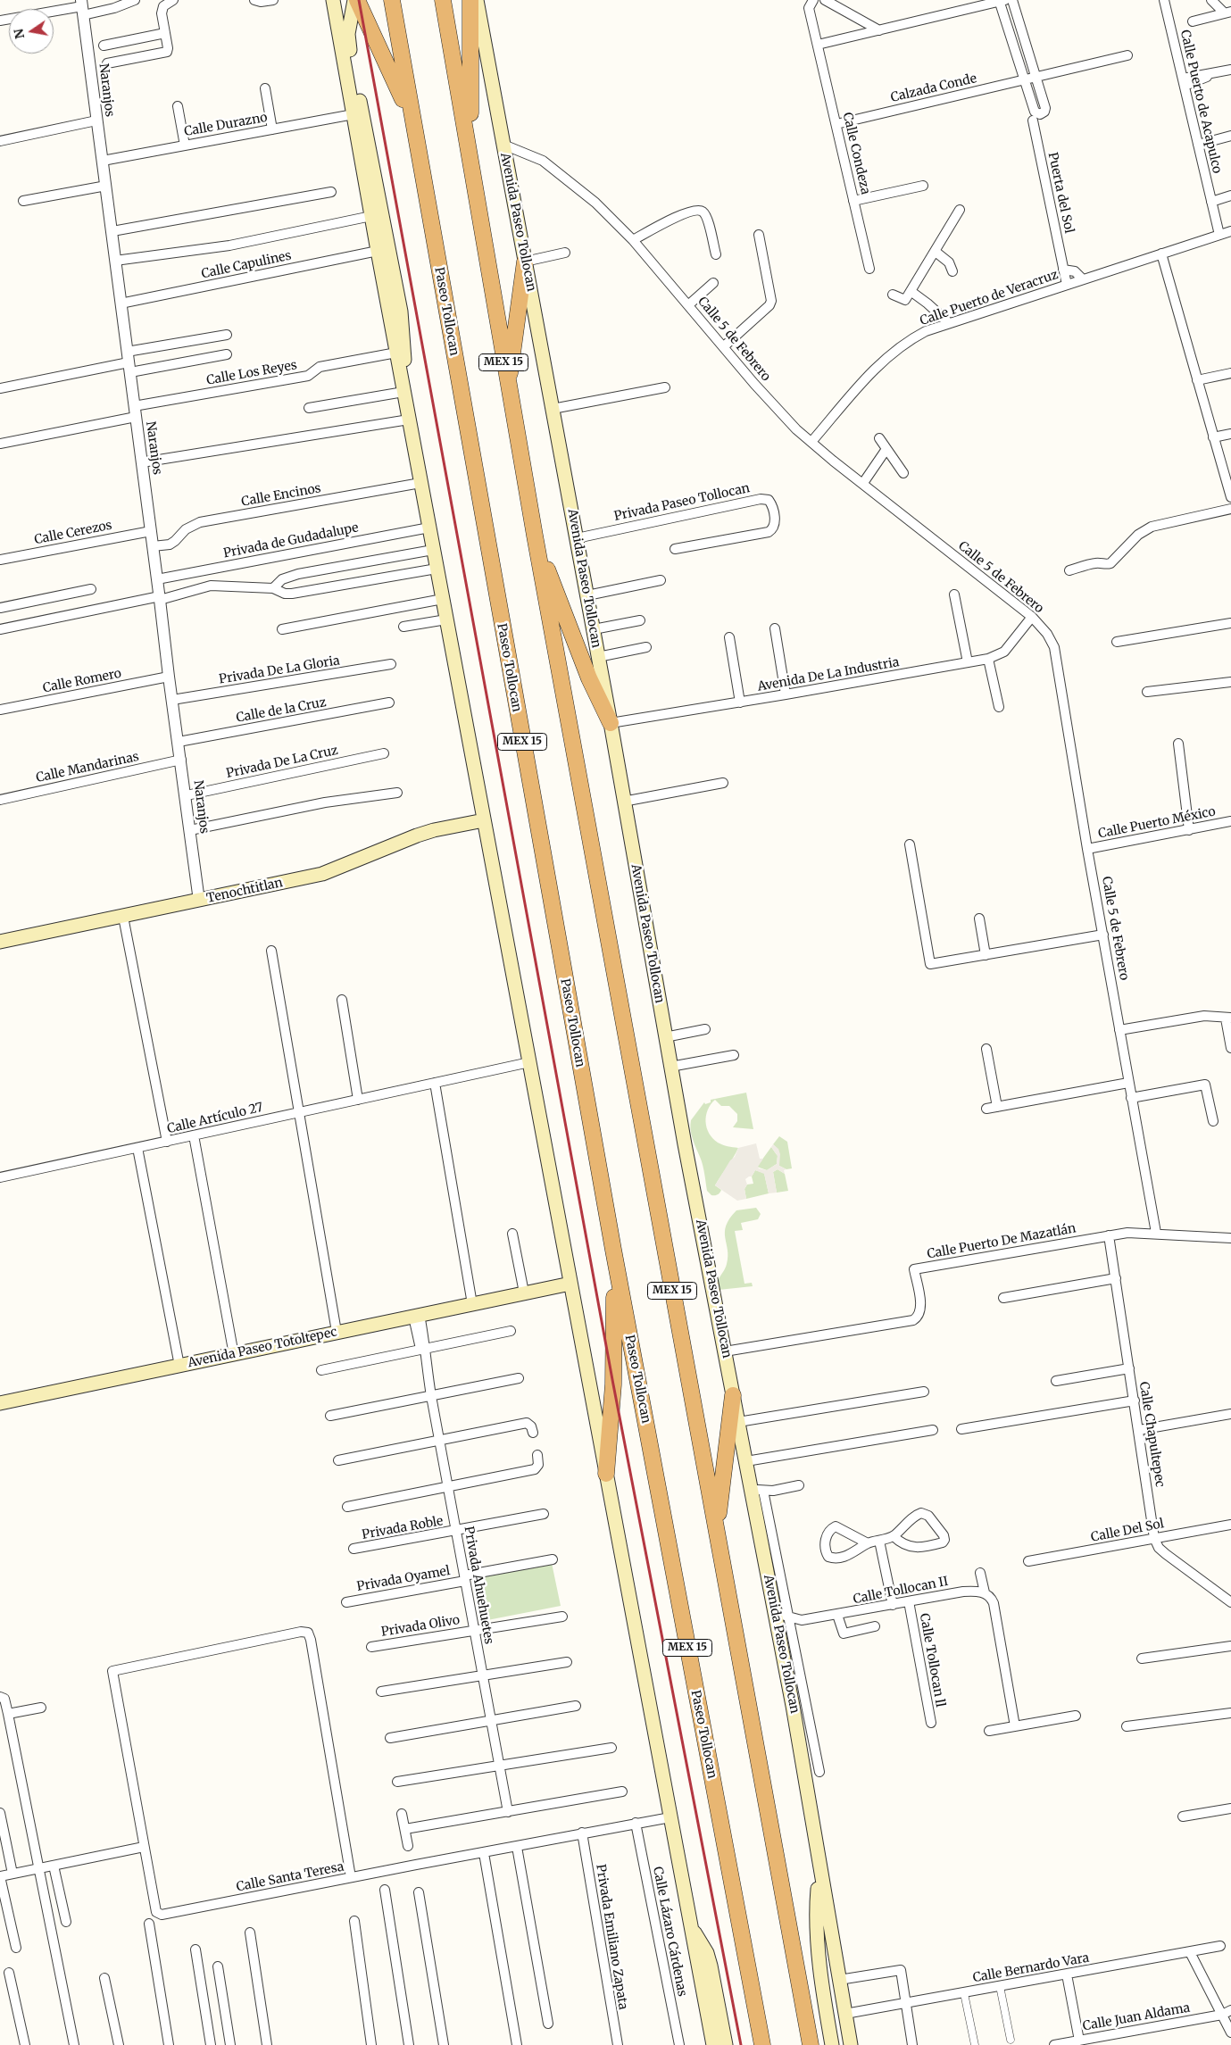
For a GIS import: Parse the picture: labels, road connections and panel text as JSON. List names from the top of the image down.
{
  "streets": {
    "highway": ["Paseo Tollocan", "MEX 15"],
    "main road": ["Avenida Paseo Tollocan", "Tenochtitlan", "Avenida Paseo Totoltepec"],
    "street": [
      "Calzada Conde",
      "Naranjos",
      "Calle Puerto de Acapulco",
      "Calle Durazno",
      "Calle Condeza",
      "Puerta del Sol",
      "Calle Capulines",
      "Calle Puerto de Veracruz",
      "Calle 5 de Febrero",
      "Calle Los Reyes",
      "Calle Encinos",
      "Privada Paseo Tollocan",
      "Calle Cerezos",
      "Privada de Gudadalupe",
      "Privada De La Gloria",
      "Avenida De La Industria",
      "Calle Romero",
      "Calle de la Cruz",
      "Privada De La Cruz",
      "Calle Mandarinas",
      "Calle Puerto México",
      "Calle Artículo 27",
      "Calle Puerto De Mazatlán",
      "Calle Chapultepec",
      "Privada Roble",
      "Calle Del Sol",
      "Privada Oyamel",
      "Privada Ahuehuetes",
      "Calle Tollocan II",
      "Privada Olivo",
      "Calle Tollocan ll",
      "Calle Santa Teresa",
      "Calle Lázaro Cárdenas",
      "Privada Emiliano Zapata",
      "Calle Bernardo Vara",
      "Calle Juan Aldama"
    ]
  },
  "crossings": [
    ["Calzada Conde", "Calle Condeza"],
    ["Naranjos", "Calle Durazno"],
    ["Naranjos", "Calle Capulines"],
    ["Naranjos", "Calle Los Reyes"],
    ["Naranjos", "Calle Encinos"],
    ["Naranjos", "Calle Cerezos"],
    ["Naranjos", "Privada de Gudadalupe"],
    ["Naranjos", "Privada De La Gloria"],
    ["Naranjos", "Calle Romero"],
    ["Naranjos", "Calle de la Cruz"],
    ["Naranjos", "Privada De La Cruz"],
    ["Naranjos", "Calle Mandarinas"],
    ["Naranjos", "Tenochtitlan"],
    ["Calle Puerto de Acapulco", "Calle Puerto de Veracruz"],
    ["Puerta del Sol", "Calle Puerto de Veracruz"],
    ["Avenida Paseo Tollocan", "Calle 5 de Febrero"],
    ["Avenida Paseo Tollocan", "Privada Paseo Tollocan"],
    ["Avenida Paseo Tollocan", "Avenida De La Industria"],
    ["Avenida Paseo Tollocan", "Calle Puerto De Mazatlán"],
    ["Avenida Paseo Tollocan", "Calle Tollocan II"],
    ["Avenida Paseo Tollocan", "Calle Bernardo Vara"],
    ["Calle Puerto de Veracruz", "Calle 5 de Febrero"],
    ["Calle 5 de Febrero", "Avenida De La Industria"],
    ["Calle 5 de Febrero", "Calle Puerto México"],
    ["Calle 5 de Febrero", "Calle Puerto De Mazatlán"],
    ["Calle Puerto De Mazatlán", "Calle Chapultepec"],
    ["Avenida Paseo Totoltepec", "Privada Ahuehuetes"],
    ["Calle Chapultepec", "Calle Del Sol"],
    ["Privada Roble", "Privada Ahuehuetes"],
    ["Privada Oyamel", "Privada Ahuehuetes"],
    ["Privada Ahuehuetes", "Privada Olivo"],
    ["Calle Tollocan II", "Calle Tollocan ll"],
    ["Calle Santa Teresa", "Calle Lázaro Cárdenas"],
    ["Calle Santa Teresa", "Privada Emiliano Zapata"]
  ],
  "north": "left"
}
